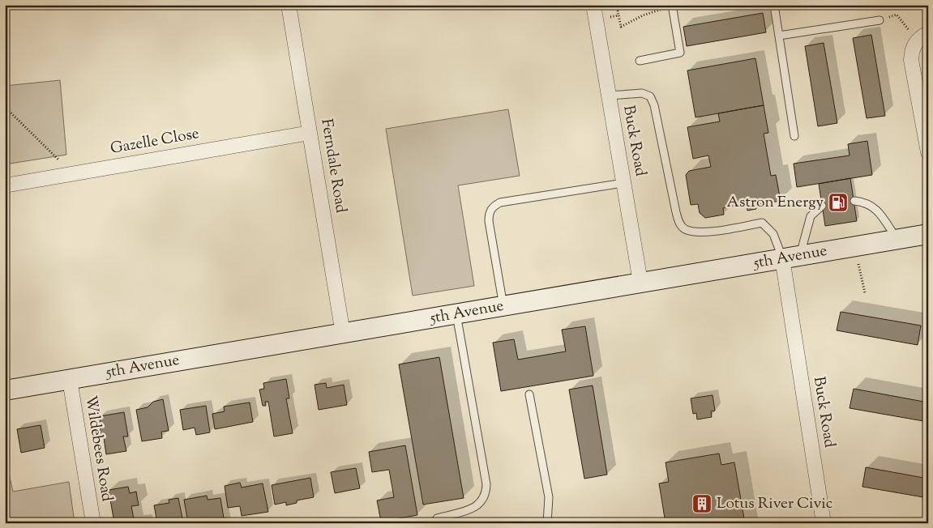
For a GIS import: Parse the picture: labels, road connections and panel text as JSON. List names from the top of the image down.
{
  "streets": {
    "main road": ["5th Avenue"],
    "street": [
      "Buck Road",
      "Gazelle Close",
      "Ferndale Road",
      "Wildebees Road"
    ]
  },
  "crossings": [
    ["Buck Road", "5th Avenue"],
    ["Gazelle Close", "Ferndale Road"],
    ["Ferndale Road", "5th Avenue"],
    ["5th Avenue", "Wildebees Road"]
  ],
  "places": {
    "fuel station": ["Astron Energy"],
    "building": ["Lotus River Civic"]
  }
}
